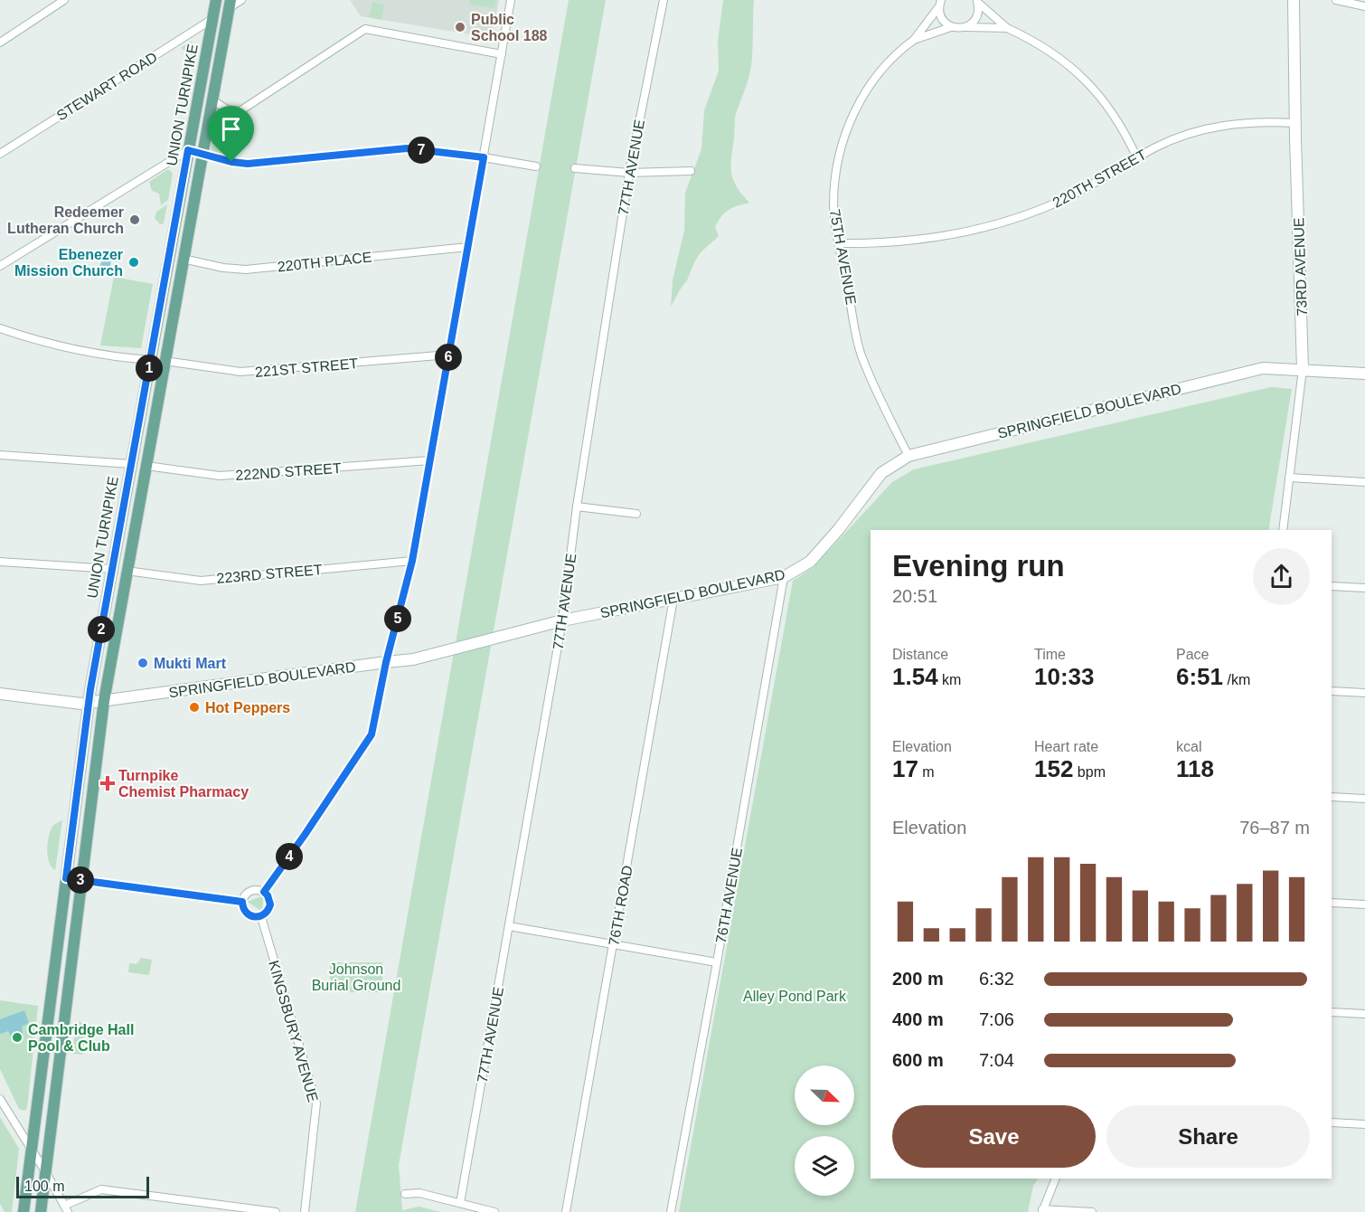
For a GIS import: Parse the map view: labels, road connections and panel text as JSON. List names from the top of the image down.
{
  "streets": {
    "main road": ["UNION TURNPIKE", "73RD AVENUE", "SPRINGFIELD BOULEVARD"],
    "street": [
      "STEWART ROAD",
      "77TH AVENUE",
      "220TH STREET",
      "75TH AVENUE",
      "220TH PLACE",
      "221ST STREET",
      "222ND STREET",
      "223RD STREET",
      "76TH AVENUE",
      "76TH ROAD",
      "KINGSBURY AVENUE"
    ]
  },
  "crossings": [
    ["STEWART ROAD", "UNION TURNPIKE"],
    ["UNION TURNPIKE", "220TH PLACE"],
    ["UNION TURNPIKE", "221ST STREET"],
    ["UNION TURNPIKE", "SPRINGFIELD BOULEVARD"],
    ["UNION TURNPIKE", "222ND STREET"],
    ["UNION TURNPIKE", "223RD STREET"],
    ["77TH AVENUE", "SPRINGFIELD BOULEVARD"],
    ["220TH STREET", "75TH AVENUE"],
    ["220TH STREET", "73RD AVENUE"],
    ["75TH AVENUE", "SPRINGFIELD BOULEVARD"],
    ["73RD AVENUE", "SPRINGFIELD BOULEVARD"],
    ["SPRINGFIELD BOULEVARD", "76TH AVENUE"],
    ["SPRINGFIELD BOULEVARD", "76TH ROAD"]
  ],
  "parks": ["Johnson Burial Ground", "Alley Pond Park"],
  "places": {
    "other": [
      "Public School 188",
      "Redeemer Lutheran Church",
      "Ebenezer Mission Church",
      "Mukti Mart",
      "Hot Peppers",
      "Cambridge Hall Pool & Club"
    ],
    "health": ["Turnpike Chemist Pharmacy"]
  },
  "scale_bar": "100 m",
  "north": "bottom right",
  "page": {
    "pins": [
      "7",
      "6",
      "1",
      "5",
      "2",
      "4",
      "3"
    ],
    "heading": ["Evening run", "20:51"],
    "stats": [
      ["Distance", "1.54 km"],
      ["Time", "10:33"],
      ["Pace", "6:51 /km"],
      ["Elevation", "17 m"],
      ["Heart rate", "152 bpm"],
      ["kcal", "118"]
    ],
    "chart": ["Elevation", "76–87 m"],
    "list": [
      {
        "name": "200 m",
        "note": "6:32"
      },
      {
        "name": "400 m",
        "note": "7:06"
      },
      {
        "name": "600 m",
        "note": "7:04"
      }
    ],
    "buttons": ["Save", "Share"],
    "scale": "100 m"
  }
}
